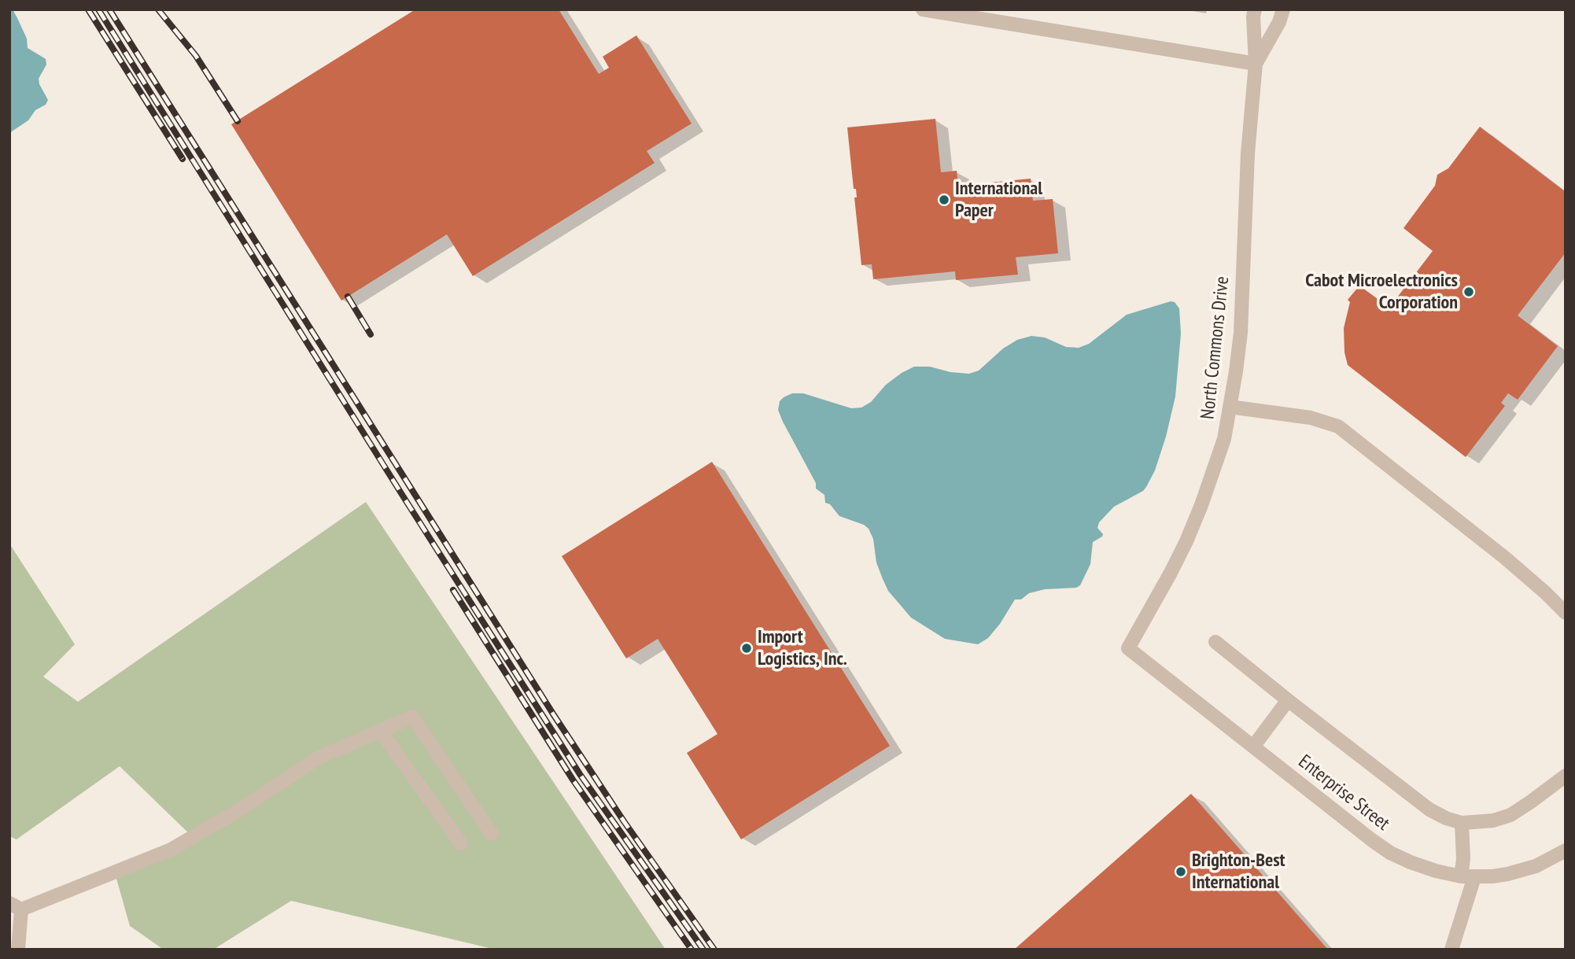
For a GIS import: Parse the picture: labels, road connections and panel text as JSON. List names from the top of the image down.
{
  "streets": {
    "street": ["North Commons Drive", "Enterprise Street"]
  },
  "crossings": [
    ["North Commons Drive", "Enterprise Street"]
  ],
  "places": [
    "International Paper",
    "Cabot Microelectronics Corporation",
    "Import Logistics, Inc.",
    "Brighton-Best International"
  ]
}
